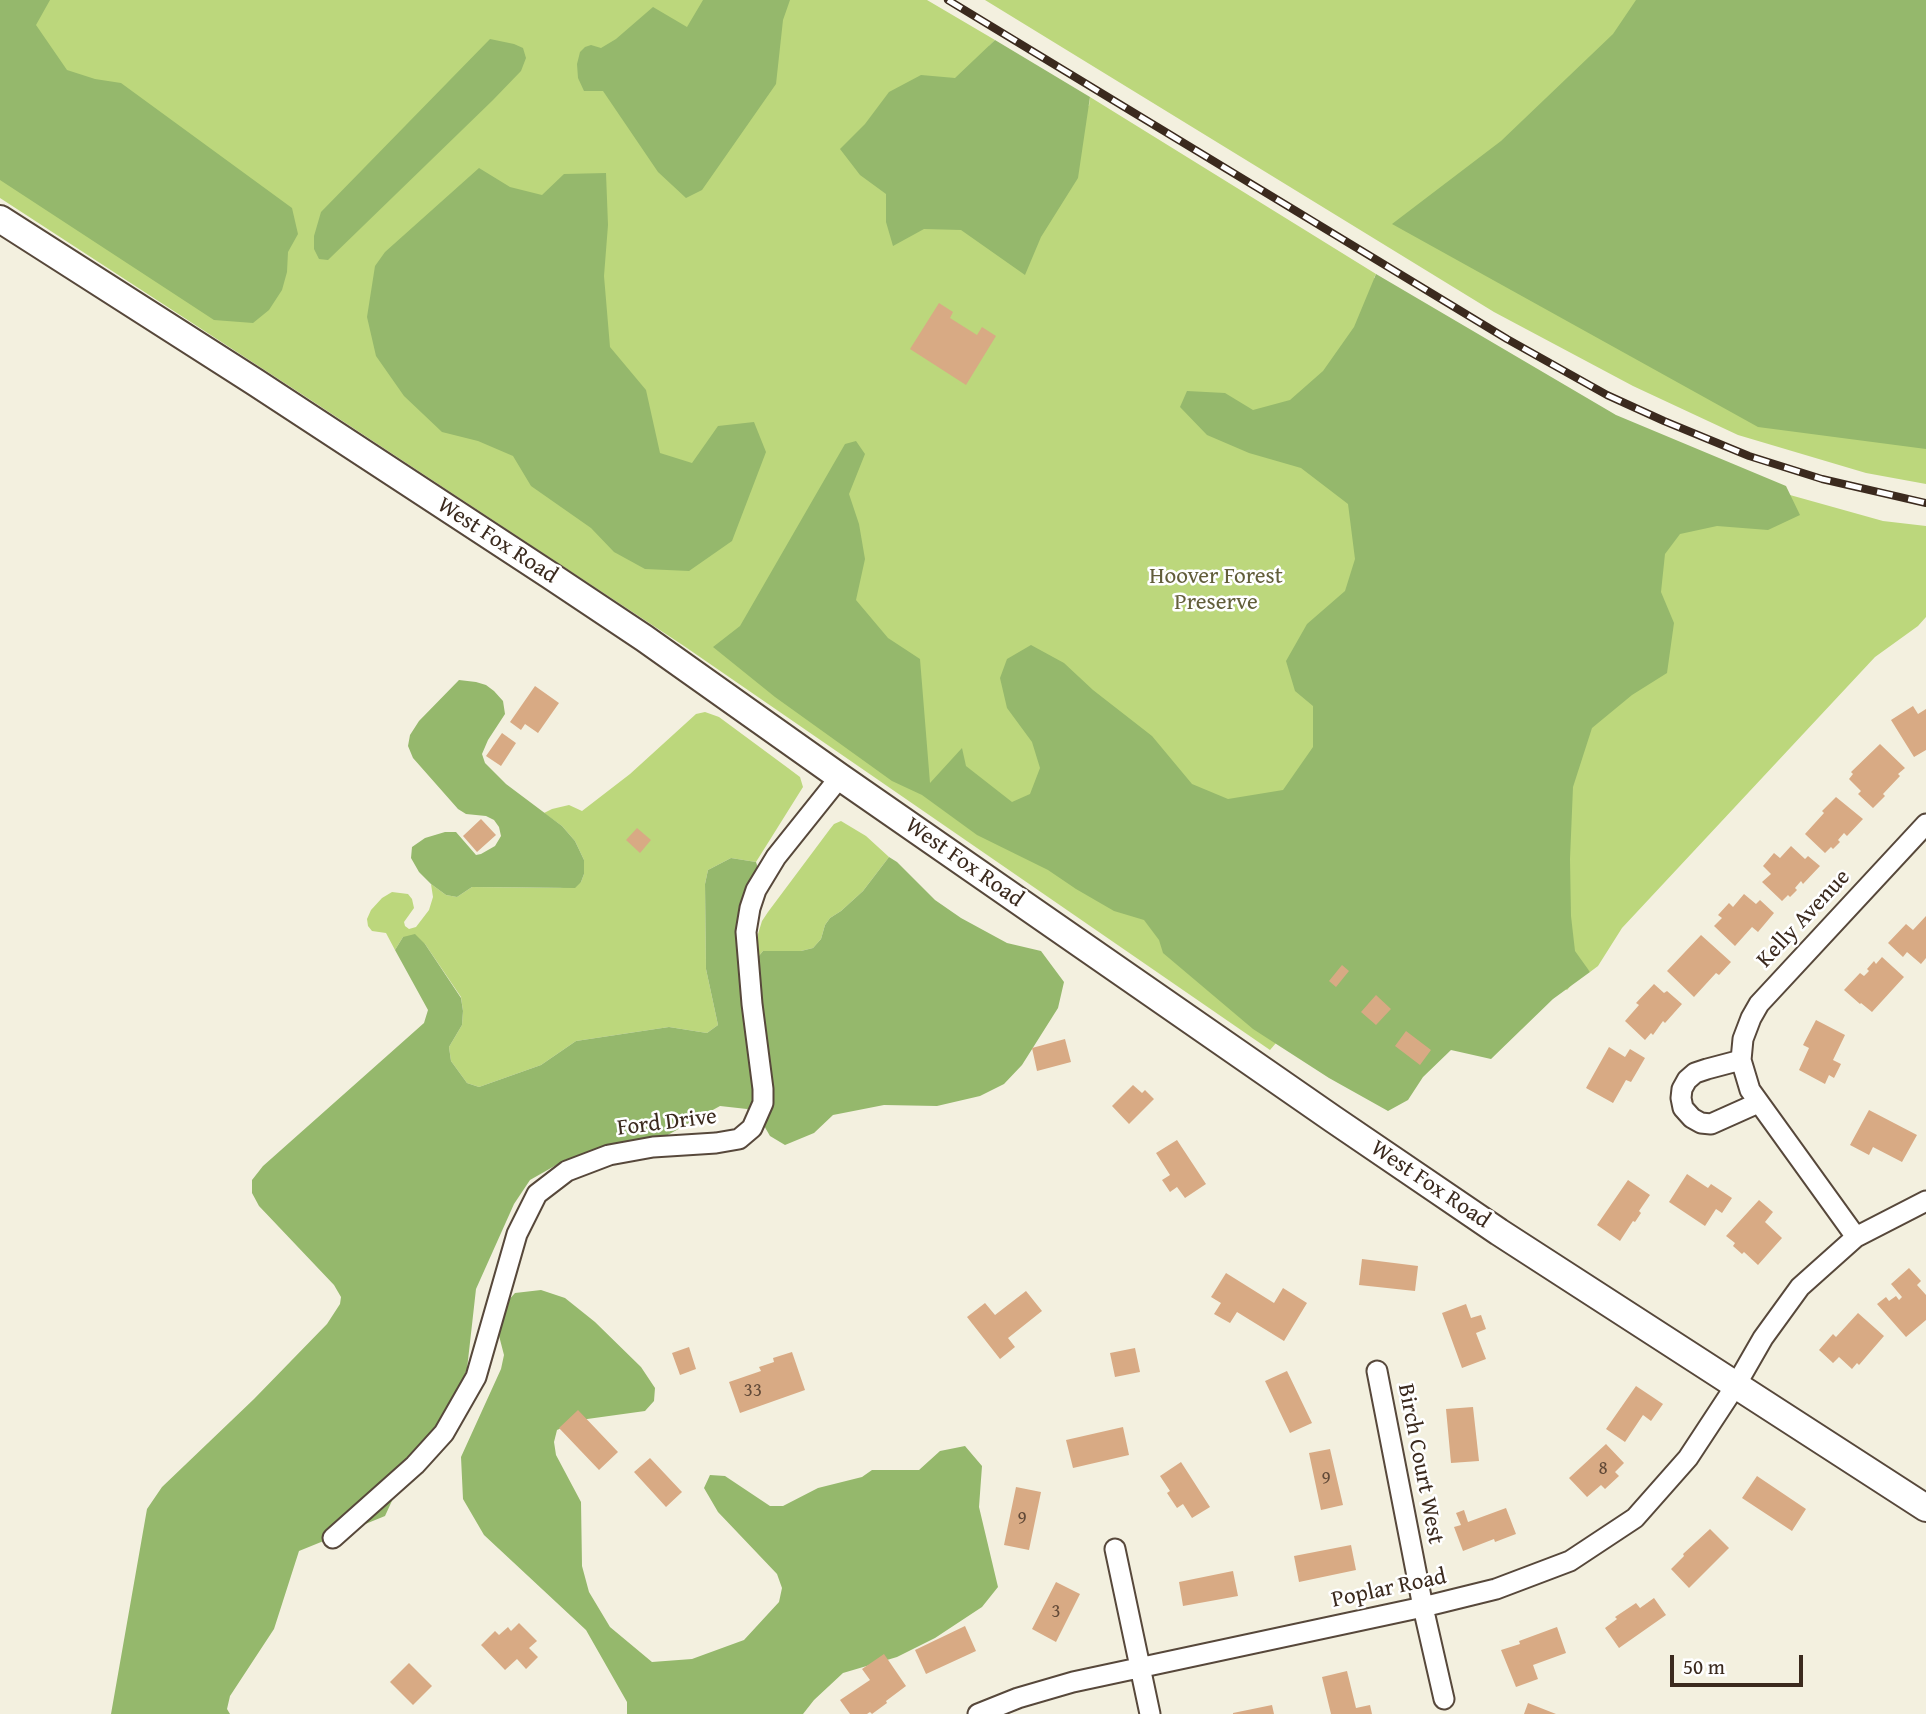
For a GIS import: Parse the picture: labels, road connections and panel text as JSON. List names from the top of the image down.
{
  "streets": {
    "street": [
      "West Fox Road",
      "Kelly Avenue",
      "Ford Drive",
      "Birch Court West",
      "Poplar Road"
    ]
  },
  "crossings": [
    ["West Fox Road", "Ford Drive"],
    ["West Fox Road", "Poplar Road"],
    ["Birch Court West", "Poplar Road"]
  ],
  "parks": ["Hoover Forest Preserve"],
  "house_numbers": [
    "33",
    "8",
    "9",
    "9",
    "3"
  ],
  "scale_bar": "50 m"
}
